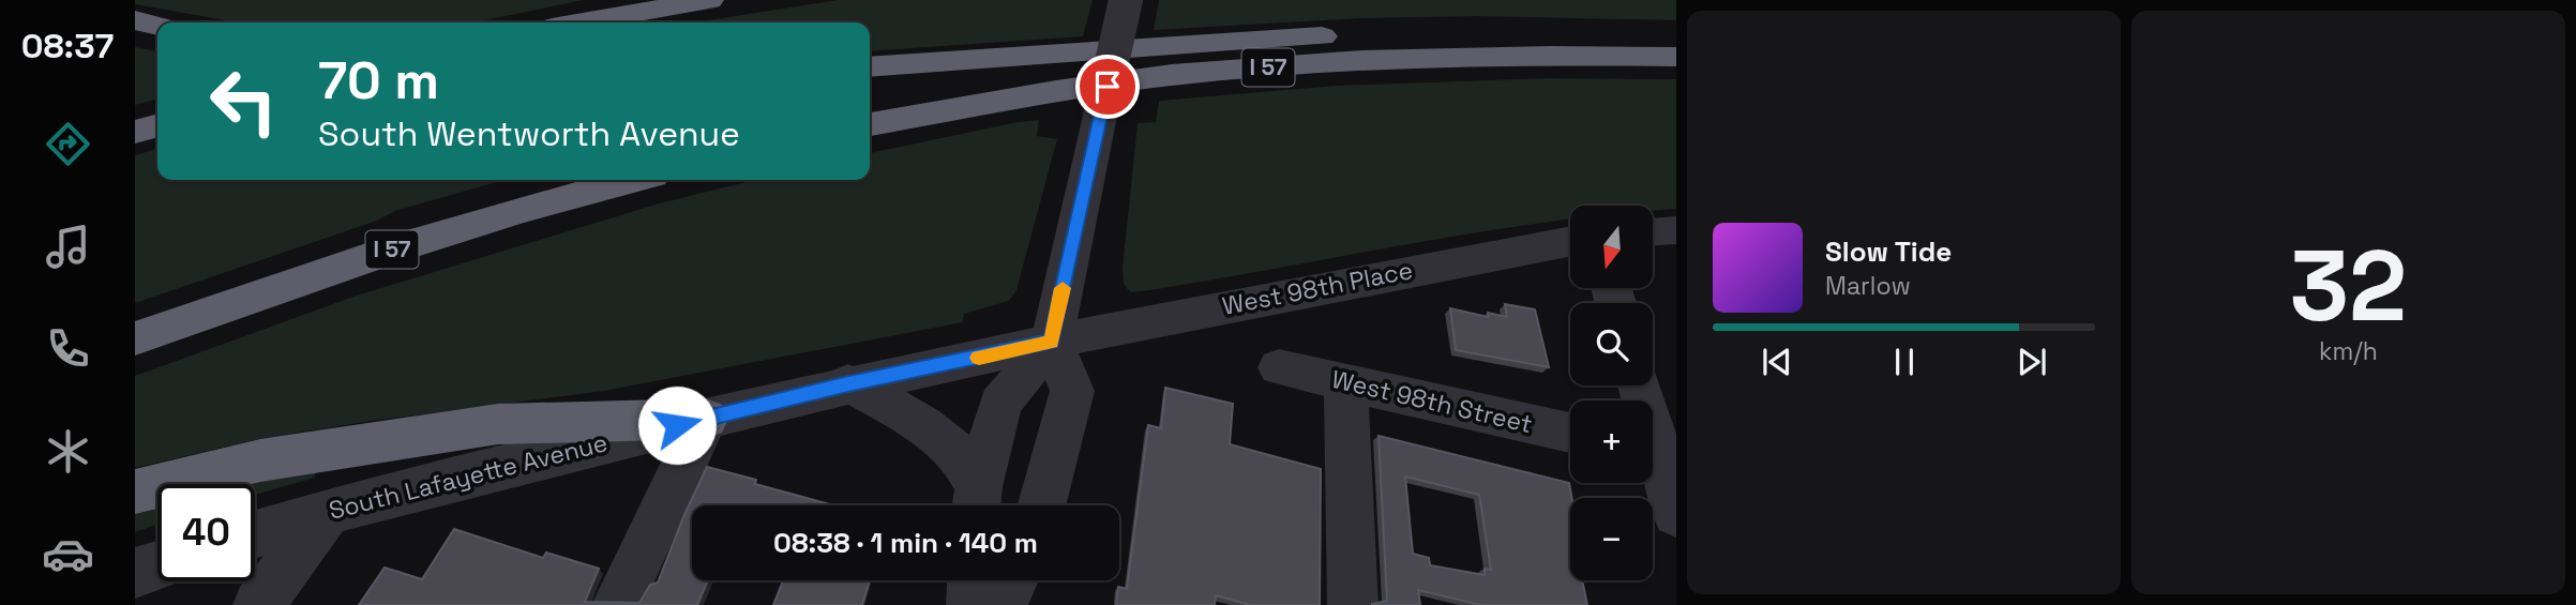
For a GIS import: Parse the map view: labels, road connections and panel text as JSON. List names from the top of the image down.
{
  "streets": {
    "highway": ["I 57"],
    "street": ["West 98th Place", "West 98th Street", "South Lafayette Avenue"]
  },
  "crossings": [
    ["West 98th Place", "South Lafayette Avenue"]
  ],
  "north": "bottom",
  "page": {
    "tabs": "08:37",
    "tile": ["32", "km/h"],
    "turn": ["70 m", "South Wentworth Avenue"],
    "map_buttons": ["+", "−"],
    "song": ["Slow Tide", "Marlow"],
    "limit": "40",
    "trip": "08:38 · 1 min · 140 m"
  }
}
